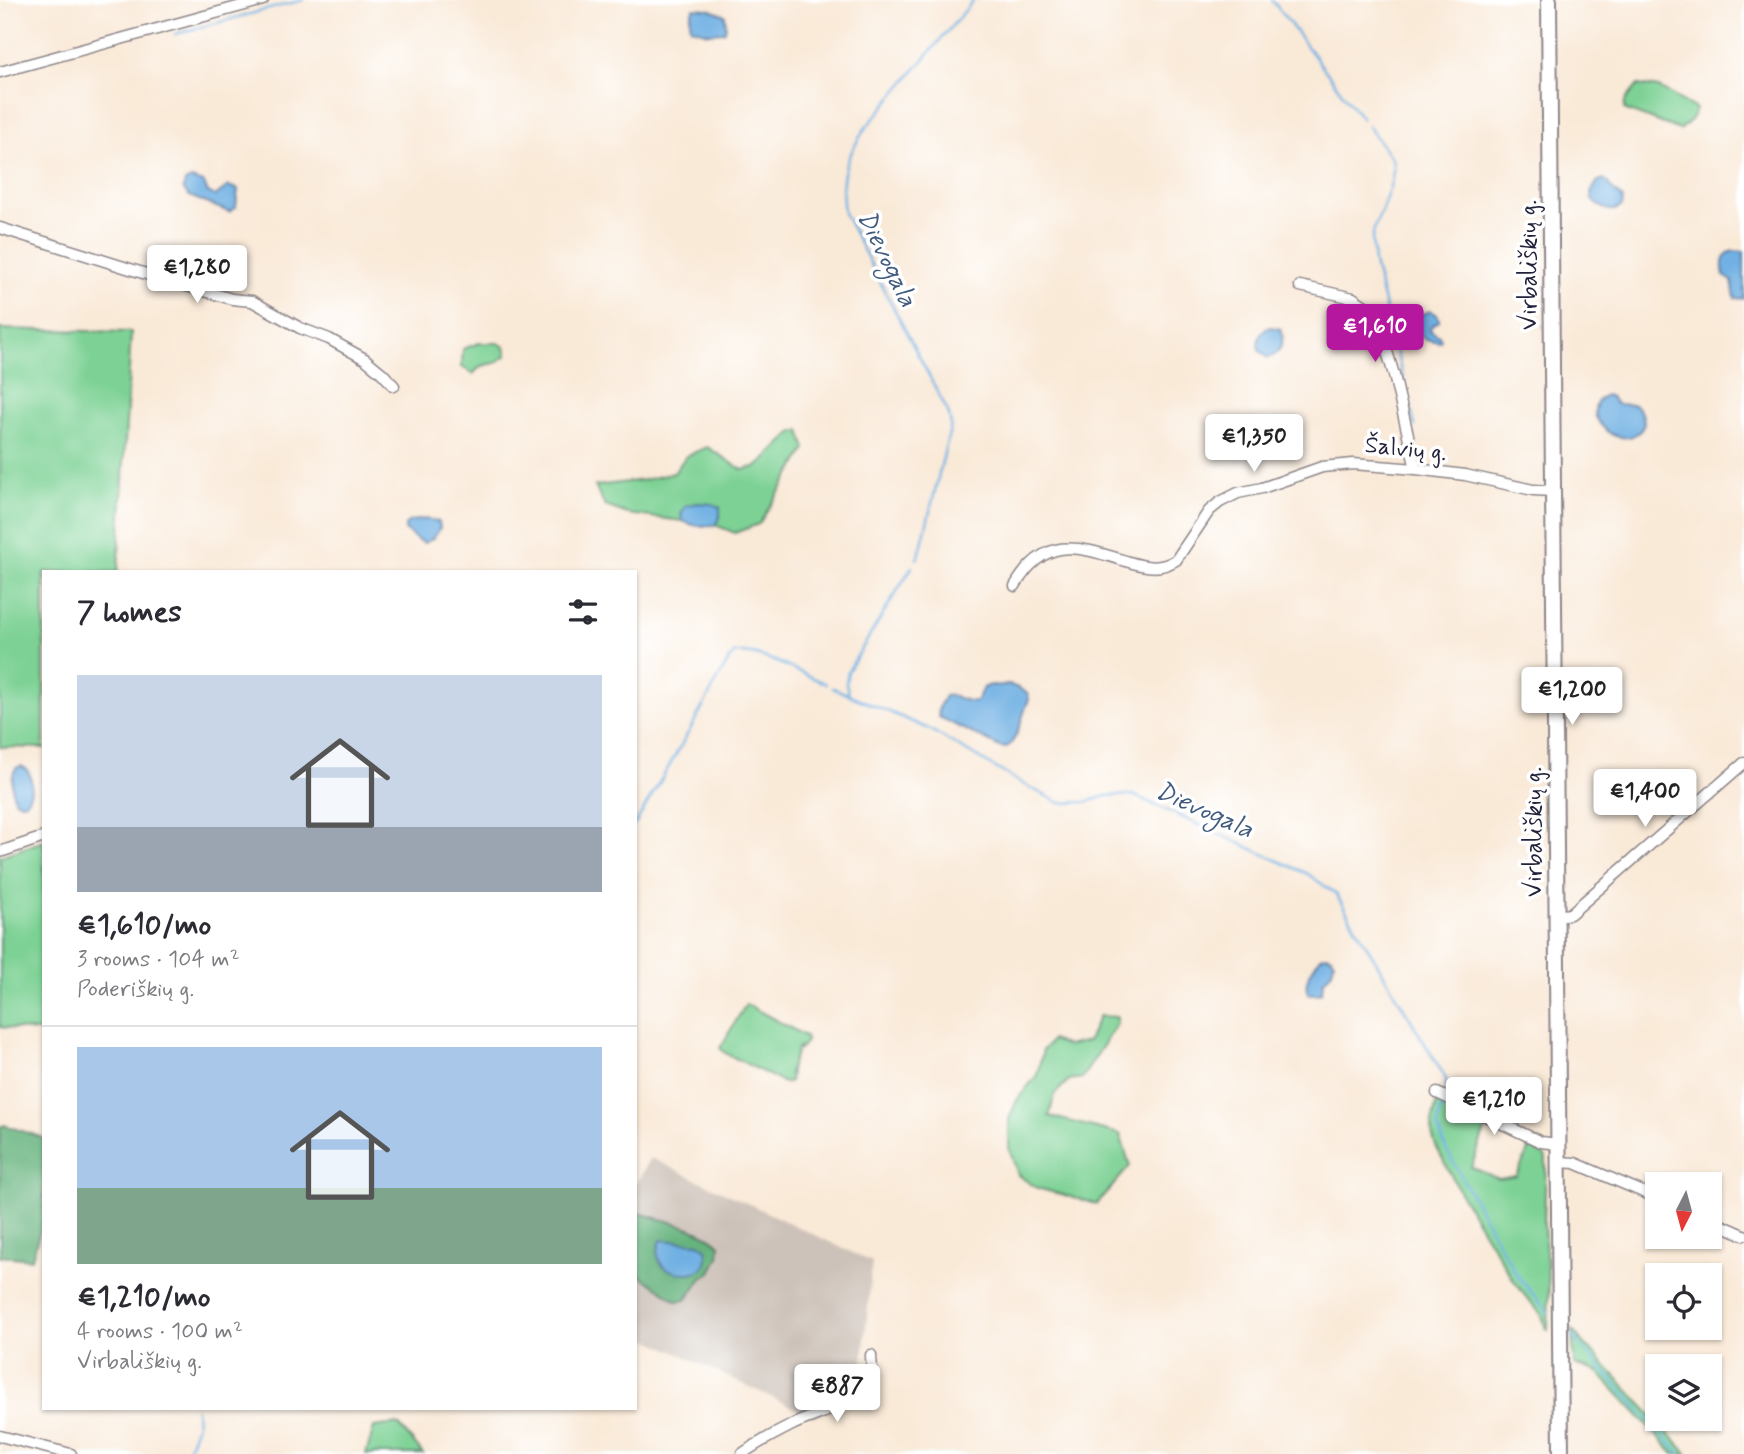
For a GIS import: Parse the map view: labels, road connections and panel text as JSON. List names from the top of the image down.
{
  "streets": {
    "main road": ["Virbališkių g."],
    "street": ["Šalvių g."]
  },
  "crossings": [
    ["Virbališkių g.", "Šalvių g."]
  ],
  "water": ["Dievogala"],
  "north": "bottom",
  "page": {
    "price": [
      "€1,280",
      "€1,610",
      "€1,350",
      "€1,200",
      "€1,400",
      "€1,210",
      "€887"
    ],
    "heading": "7 homes",
    "list": [
      {
        "name": "€1,610/mo",
        "note": "3 rooms · 104 m² · Poderiškių g."
      },
      {
        "name": "€1,210/mo",
        "note": "4 rooms · 100 m² · Virbališkių g."
      }
    ]
  }
}
